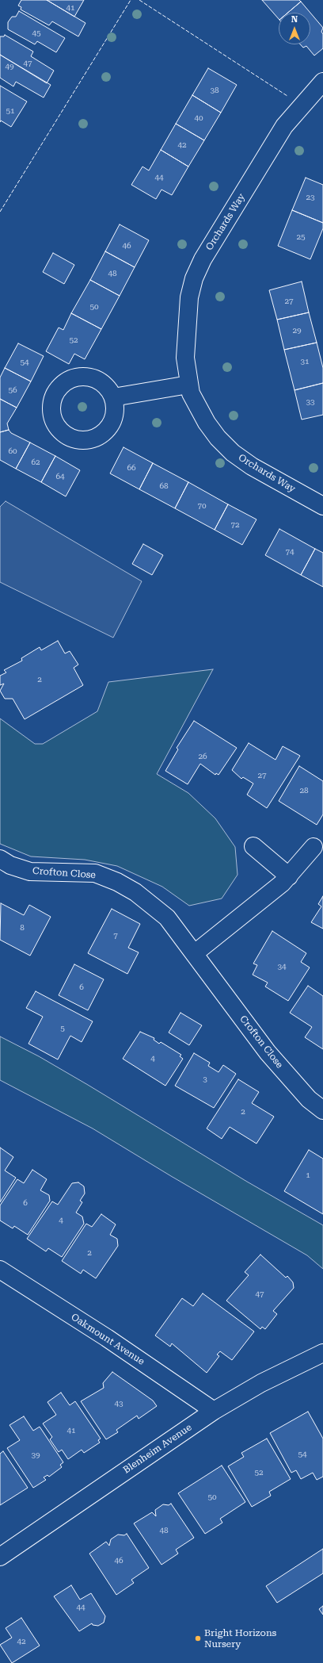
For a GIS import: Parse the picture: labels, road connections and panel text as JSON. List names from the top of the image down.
{
  "streets": {
    "street": [
      "Orchards Way",
      "Crofton Close",
      "Oakmount Avenue",
      "Blenheim Avenue"
    ]
  },
  "crossings": [
    ["Oakmount Avenue", "Blenheim Avenue"]
  ],
  "places": ["Bright Horizons Nursery"],
  "house_numbers": [
    "41",
    "45",
    "47",
    "49",
    "38",
    "51",
    "40",
    "42",
    "44",
    "23",
    "25",
    "46",
    "48",
    "27",
    "50",
    "29",
    "52",
    "31",
    "54",
    "56",
    "33",
    "60",
    "62",
    "66",
    "64",
    "68",
    "70",
    "72",
    "74",
    "2",
    "26",
    "27",
    "28",
    "8",
    "7",
    "34",
    "6",
    "5",
    "4",
    "3",
    "2",
    "1",
    "6",
    "4",
    "2",
    "47",
    "43",
    "41",
    "54",
    "39",
    "52",
    "50",
    "48",
    "46",
    "44",
    "42"
  ],
  "north": "top"
}
